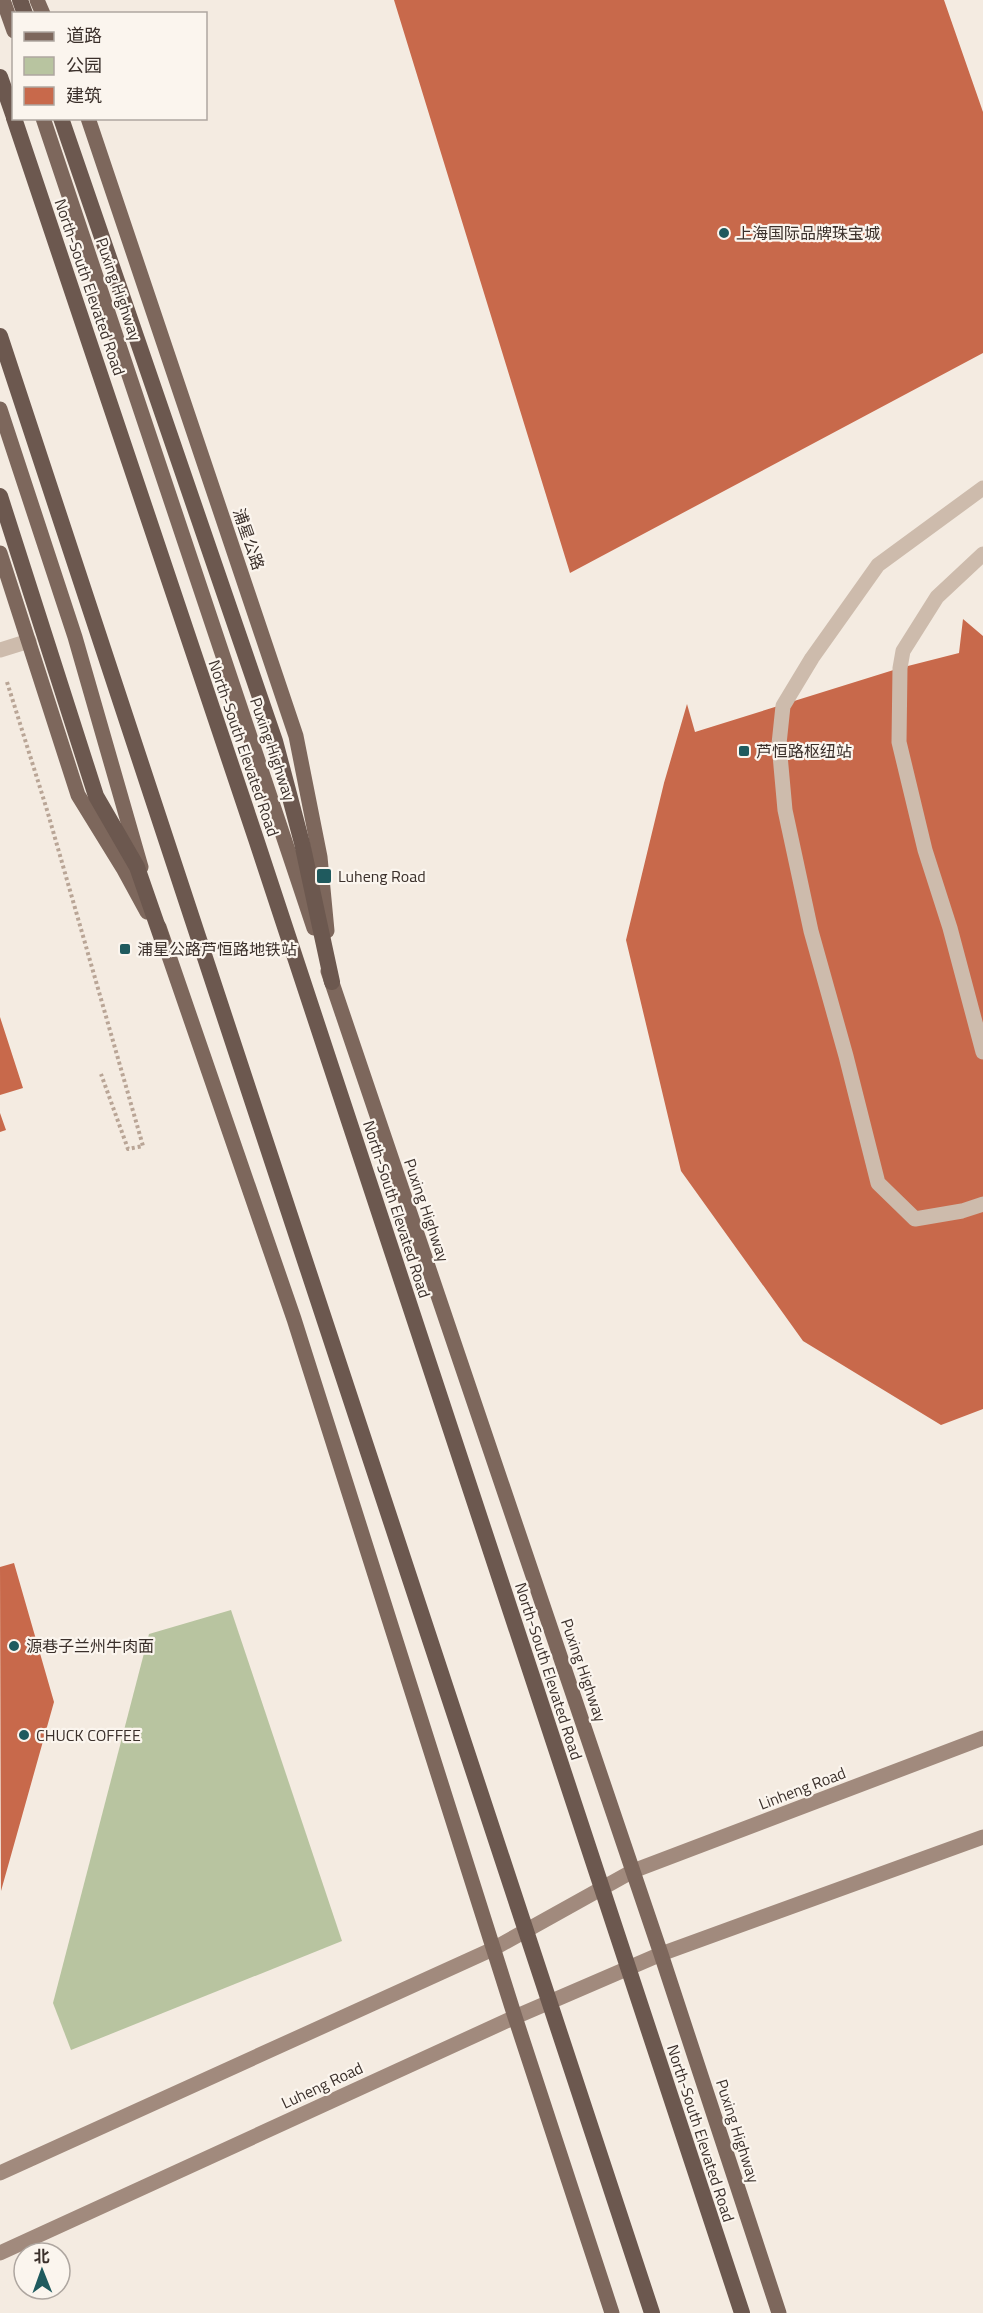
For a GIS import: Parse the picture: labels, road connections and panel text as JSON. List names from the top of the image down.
{
  "streets": {
    "highway": ["North-South Elevated Road"],
    "main road": [
      "Puxing Highway",
      "浦星公路",
      "Linheng Road",
      "Luheng Road"
    ]
  },
  "crossings": [
    ["Puxing Highway", "浦星公路"],
    ["Puxing Highway", "Linheng Road"],
    ["Puxing Highway", "Luheng Road"]
  ],
  "places": {
    "other": ["上海国际品牌珠宝城", "源巷子兰州牛肉面", "CHUCK COFFEE"],
    "transit": ["芦恒路枢纽站", "Luheng Road", "浦星公路芦恒路地铁站"]
  },
  "legend": ["道路", "公园", "建筑"],
  "north": "top"
}
